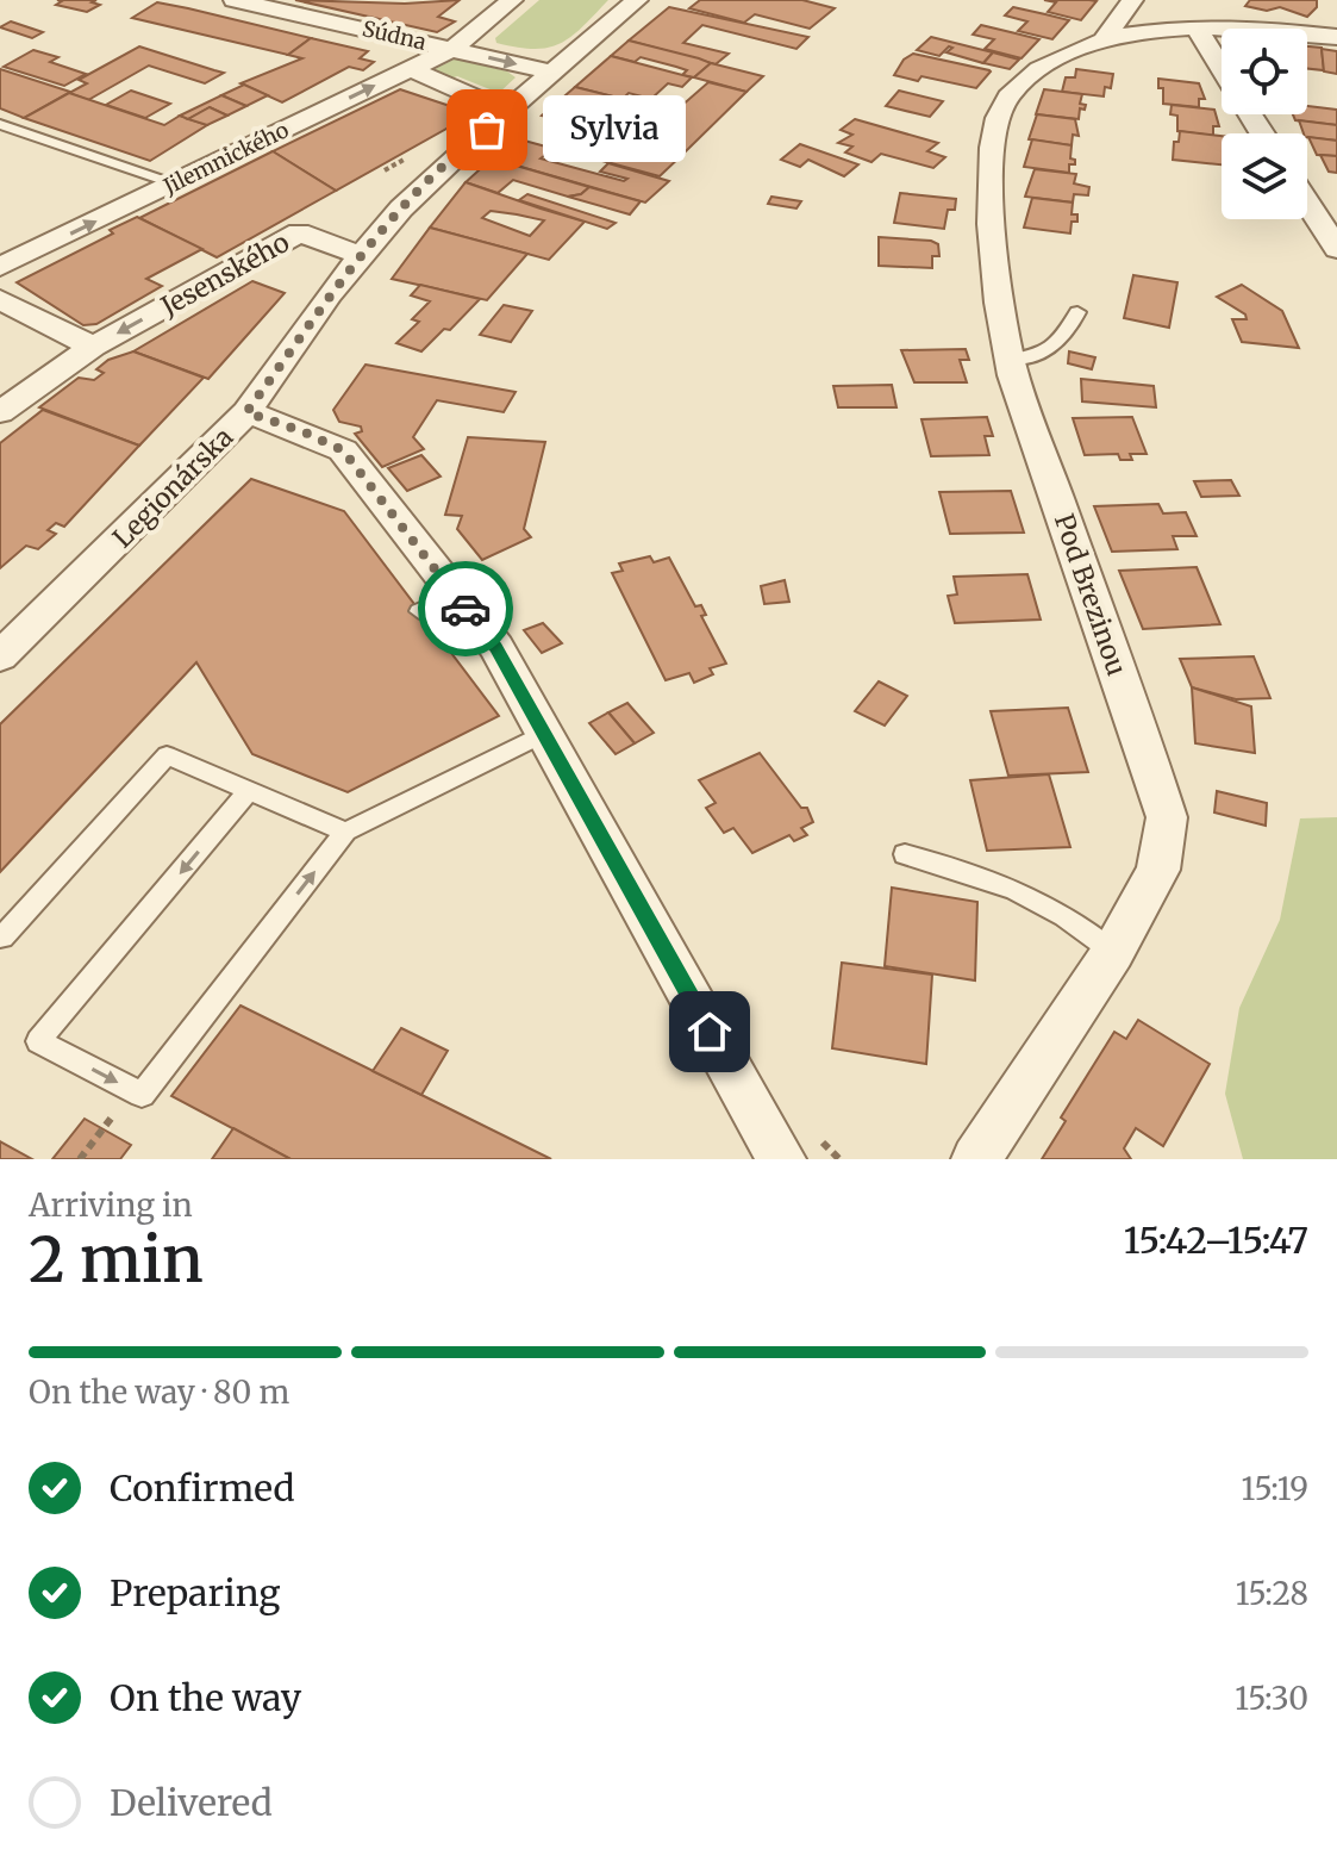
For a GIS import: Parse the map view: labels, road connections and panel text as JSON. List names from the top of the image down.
{
  "streets": {
    "street": [
      "Súdna",
      "Jilemnického",
      "Jesenského",
      "Legionárska",
      "Pod Brezinou"
    ]
  },
  "crossings": [
    ["Súdna", "Jilemnického"],
    ["Súdna", "Legionárska"],
    ["Jesenského", "Legionárska"]
  ],
  "one_way": ["Jilemnického", "Jesenského"],
  "places": ["Sylvia"],
  "page": {
    "bubble": "Sylvia",
    "heading": ["2 min", "Arriving in", "15:42–15:47"],
    "bar": "On the way · 80 m",
    "list": [
      ["Confirmed", "15:19"],
      ["Preparing", "15:28"],
      ["On the way", "15:30"],
      "Delivered"
    ]
  }
}
